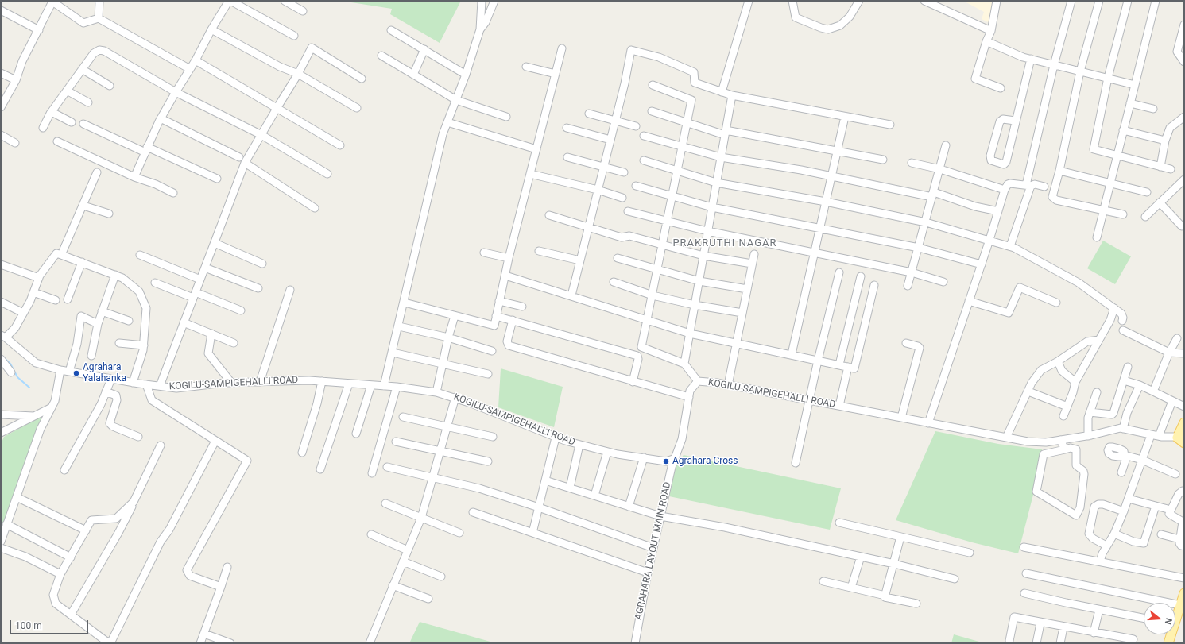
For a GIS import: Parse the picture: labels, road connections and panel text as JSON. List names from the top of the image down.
{
  "streets": {
    "street": ["KOGILU-SAMPIGEHALLI ROAD", "AGRAHARA LAYOUT MAIN ROAD"]
  },
  "crossings": [
    ["KOGILU-SAMPIGEHALLI ROAD", "AGRAHARA LAYOUT MAIN ROAD"]
  ],
  "districts": ["PRAKRUTHI NAGAR"],
  "places": ["Agrahara Yalahanka", "Agrahara Cross"],
  "scale_bar": "100 m",
  "north": "right"
}
